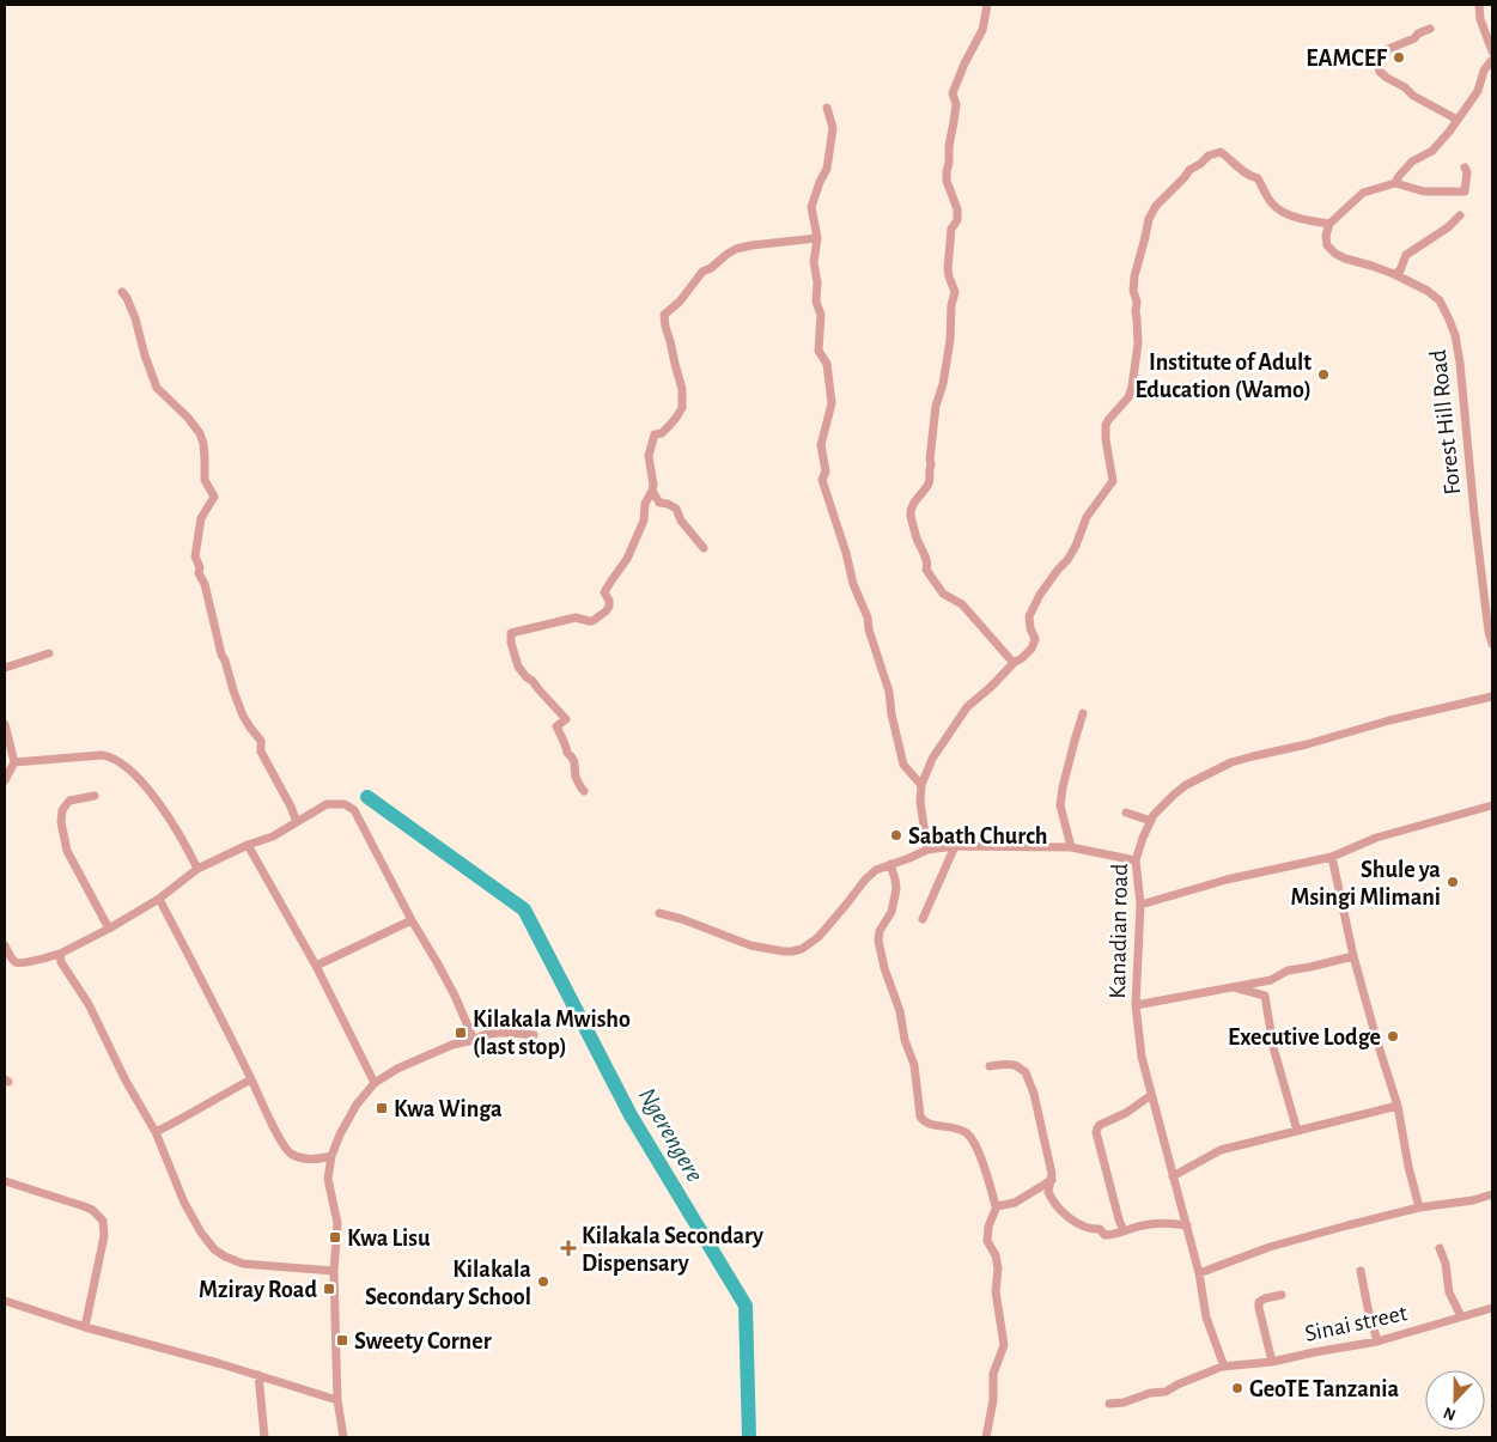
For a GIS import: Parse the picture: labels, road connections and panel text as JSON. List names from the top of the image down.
{
  "streets": {
    "street": ["Forest Hill Road", "Kanadian road", "Sinai street"]
  },
  "crossings": [
    ["Kanadian road", "Sinai street"]
  ],
  "water": ["Ngerengere"],
  "places": {
    "other": [
      "EAMCEF",
      "Institute of Adult Education (Wamo)",
      "Sabath Church",
      "Shule ya Msingi Mlimani",
      "Executive Lodge",
      "Kilakala Secondary School",
      "GeoTE Tanzania"
    ],
    "transit": [
      "Kilakala Mwisho (last stop)",
      "Kwa Winga",
      "Kwa Lisu",
      "Mziray Road",
      "Sweety Corner"
    ],
    "health": ["Kilakala Secondary Dispensary"]
  },
  "north": "bottom"
}
